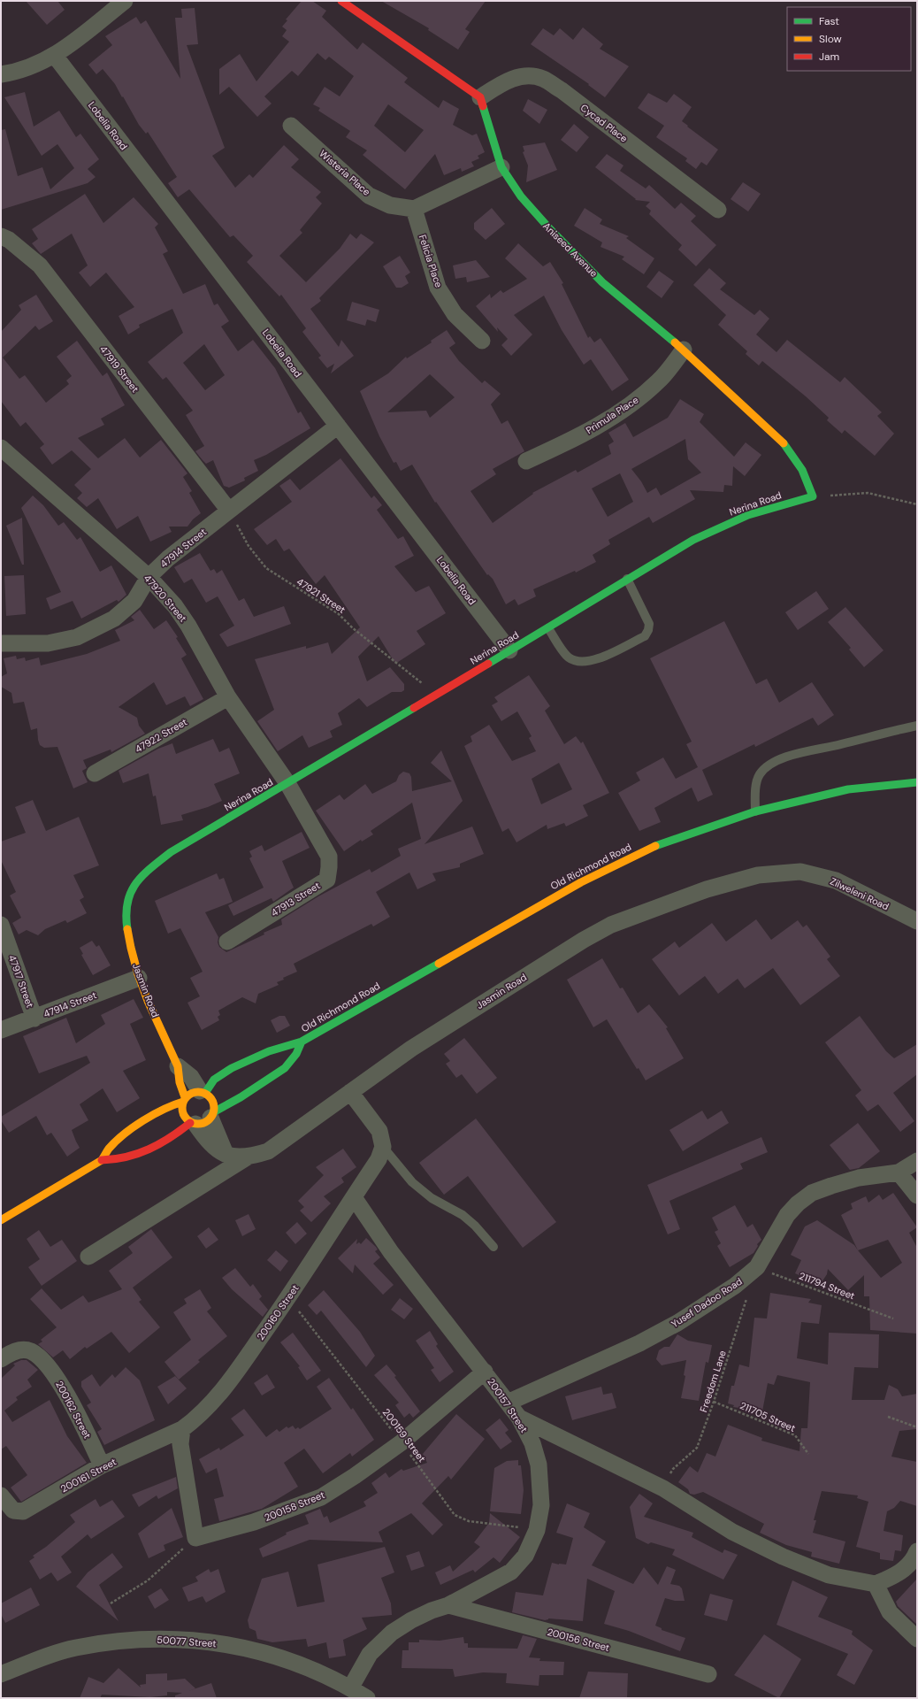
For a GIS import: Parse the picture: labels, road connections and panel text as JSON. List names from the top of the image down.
{
  "streets": {
    "street": [
      "Cycad Place",
      "Lobelia Road",
      "Wisteria Place",
      "Aniseed Avenue",
      "Felicia Place",
      "47919 Street",
      "Primula Place",
      "Nerina Road",
      "47914 Street",
      "47920 Street",
      "47922 Street",
      "Old Richmond Road",
      "Zilweleni Road",
      "47913 Street",
      "47917 Street",
      "Jasmin Road",
      "Yusef Dadoo Road",
      "200160 Street",
      "200157 Street",
      "200162 Street",
      "200161 Street",
      "200158 Street",
      "200156 Street",
      "50077 Street"
    ],
    "path": [
      "47921 Street",
      "211794 Street",
      "Freedom Lane",
      "211705 Street",
      "200159 Street"
    ]
  },
  "crossings": [
    ["Cycad Place", "Aniseed Avenue"],
    ["Lobelia Road", "Nerina Road"],
    ["Lobelia Road", "47914 Street"],
    ["Wisteria Place", "Felicia Place"],
    ["Aniseed Avenue", "Primula Place"],
    ["Aniseed Avenue", "Nerina Road"],
    ["47919 Street", "47914 Street"],
    ["47919 Street", "47921 Street"],
    ["Nerina Road", "47921 Street"],
    ["Nerina Road", "47920 Street"],
    ["Nerina Road", "47913 Street"],
    ["Nerina Road", "Jasmin Road"],
    ["47914 Street", "47921 Street"],
    ["47914 Street", "47920 Street"],
    ["47914 Street", "47917 Street"],
    ["47914 Street", "Jasmin Road"],
    ["47920 Street", "47922 Street"],
    ["47920 Street", "47913 Street"],
    ["Old Richmond Road", "Jasmin Road"],
    ["Zilweleni Road", "Jasmin Road"],
    ["211794 Street", "Yusef Dadoo Road"],
    ["Yusef Dadoo Road", "200157 Street"],
    ["200160 Street", "200157 Street"],
    ["200160 Street", "200159 Street"],
    ["200160 Street", "200161 Street"],
    ["Freedom Lane", "211705 Street"],
    ["200157 Street", "200159 Street"],
    ["200157 Street", "200158 Street"],
    ["200157 Street", "200156 Street"],
    ["200157 Street", "50077 Street"],
    ["200162 Street", "200161 Street"],
    ["200159 Street", "200158 Street"]
  ],
  "legend": ["Fast", "Slow", "Jam"]
}
